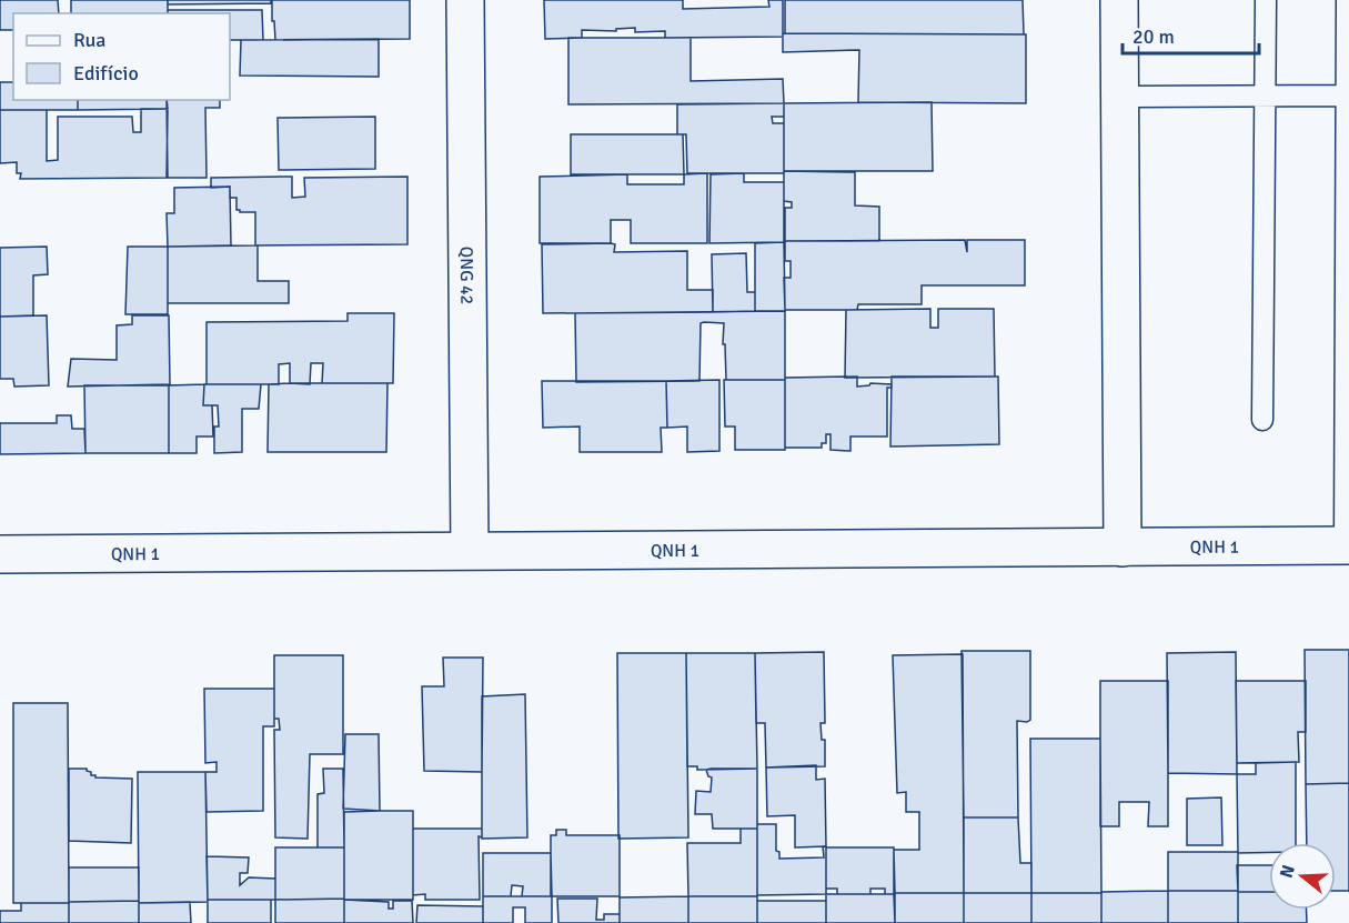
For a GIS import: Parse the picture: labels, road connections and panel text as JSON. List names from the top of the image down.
{
  "streets": {
    "street": ["QNG 42", "QNH 1"]
  },
  "crossings": [
    ["QNG 42", "QNH 1"]
  ],
  "legend": ["Rua", "Edifício"],
  "scale_bar": "20 m",
  "north": "left"
}
